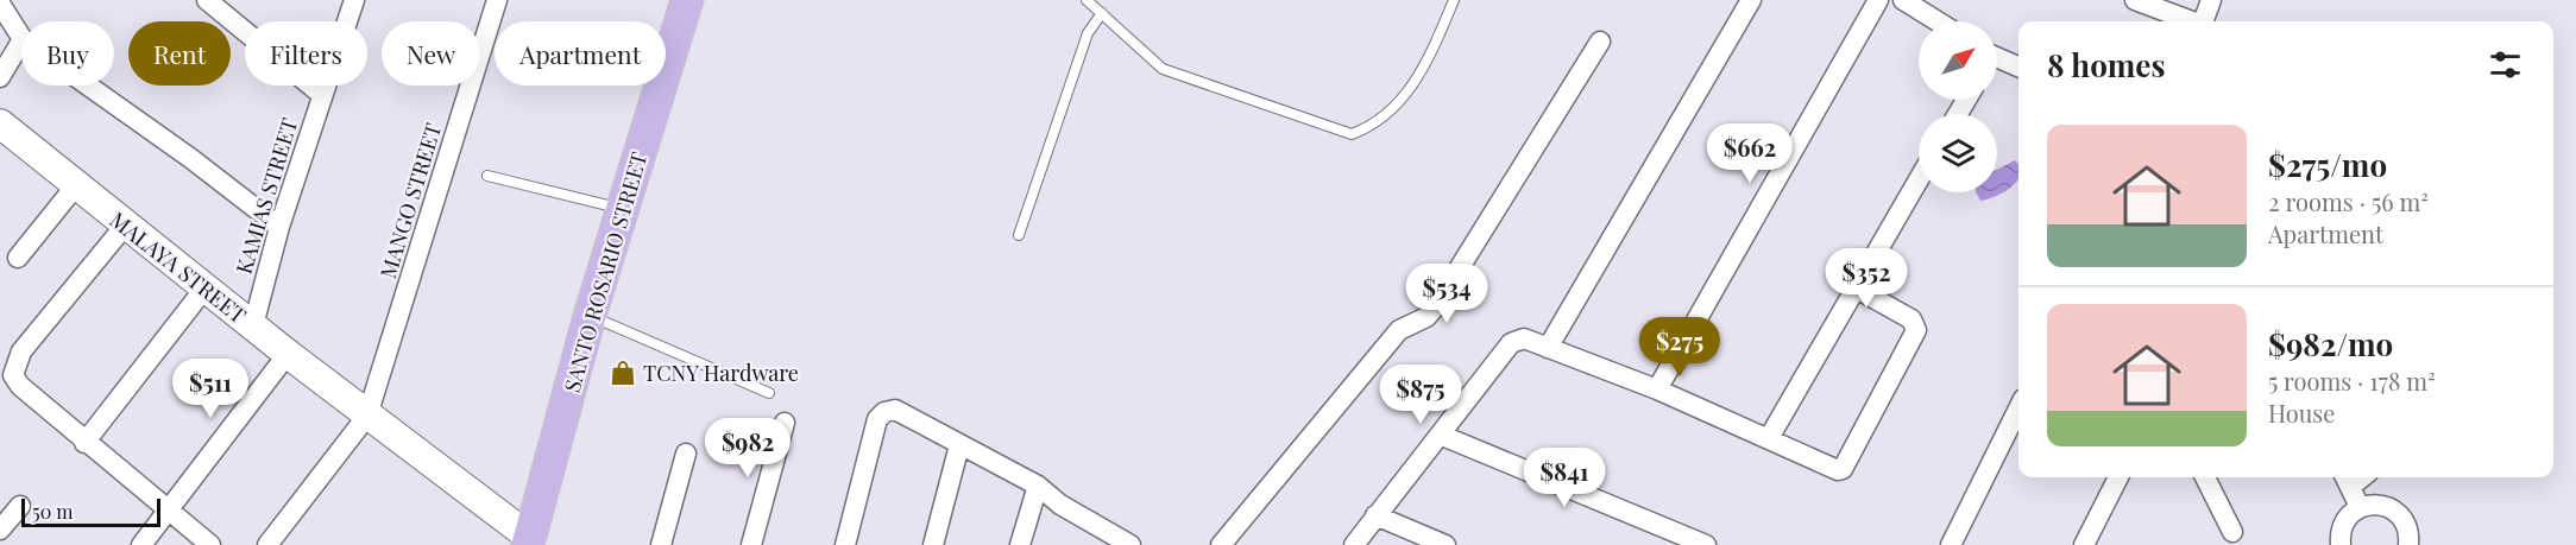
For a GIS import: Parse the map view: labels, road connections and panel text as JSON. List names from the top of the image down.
{
  "streets": {
    "main road": ["SANTO ROSARIO STREET"],
    "street": ["KAMIAS STREET", "MANGO STREET", "MALAYA STREET"]
  },
  "crossings": [
    ["KAMIAS STREET", "MALAYA STREET"],
    ["MANGO STREET", "MALAYA STREET"],
    ["MALAYA STREET", "SANTO ROSARIO STREET"]
  ],
  "places": {
    "shop": ["TCNY Hardware"]
  },
  "scale_bar": "50 m",
  "north": "top right",
  "page": {
    "chip": [
      "Buy",
      "Rent",
      "Filters",
      "New",
      "Apartment"
    ],
    "heading": "8 homes",
    "list": [
      {
        "name": "$275/mo",
        "note": "2 rooms · 56 m² · Apartment"
      },
      {
        "name": "$982/mo",
        "note": "5 rooms · 178 m² · House"
      }
    ],
    "price": [
      "$662",
      "$352",
      "$534",
      "$275",
      "$511",
      "$875",
      "$982",
      "$841"
    ],
    "scale": "50 m"
  }
}
